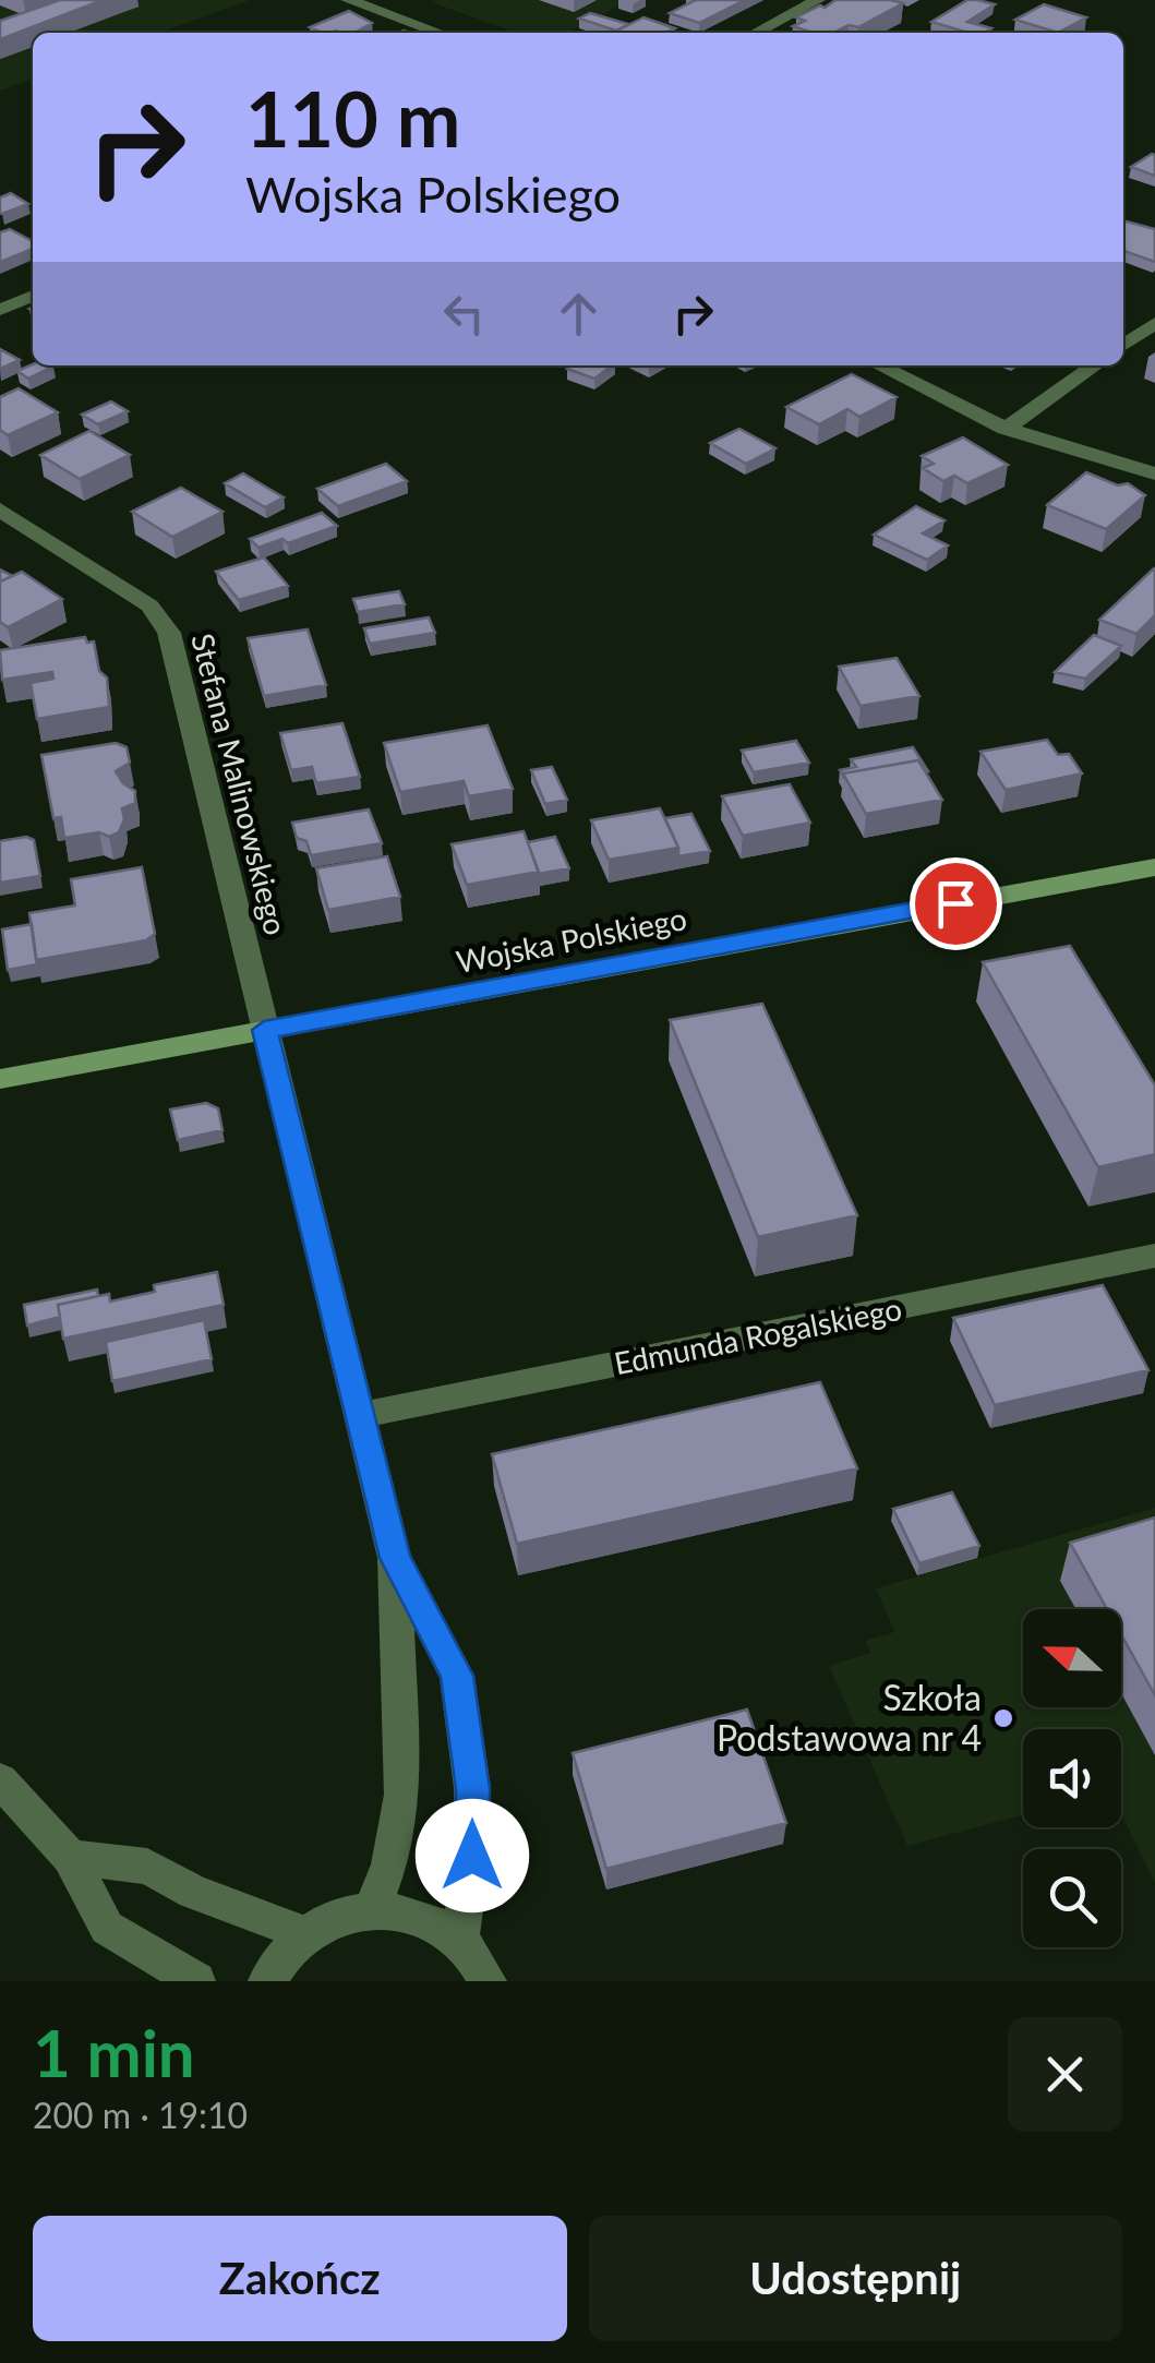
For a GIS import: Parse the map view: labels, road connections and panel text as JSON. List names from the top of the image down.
{
  "streets": {
    "main road": ["Wojska Polskiego"],
    "street": ["Stefana Malinowskiego", "Edmunda Rogalskiego"]
  },
  "crossings": [
    ["Stefana Malinowskiego", "Wojska Polskiego"],
    ["Stefana Malinowskiego", "Edmunda Rogalskiego"]
  ],
  "places": ["Szkoła Podstawowa nr 4"],
  "north": "left",
  "page": {
    "turn": ["110 m", "Wojska Polskiego"],
    "heading": ["1 min", "200 m · 19:10"],
    "buttons": ["Zakończ", "Udostępnij"]
  }
}
